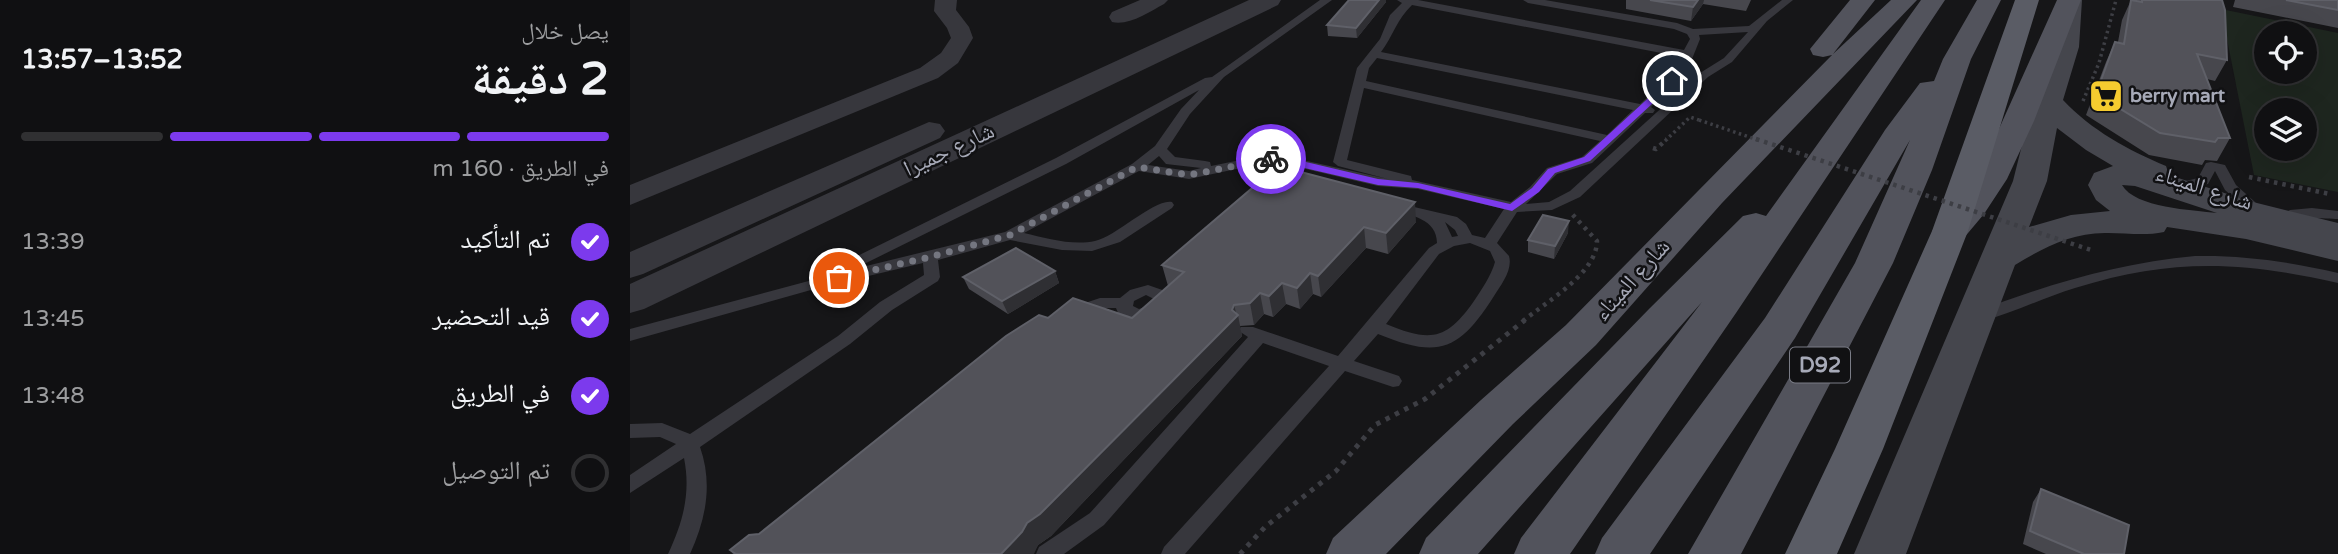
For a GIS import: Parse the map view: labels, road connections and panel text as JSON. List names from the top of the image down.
{
  "streets": {
    "main road": ["شارع الميناء", "D92"],
    "street": ["شارع جميرا"]
  },
  "places": {
    "supermarket": ["berry mart"]
  },
  "page": {
    "heading": ["2 دقيقة", "يصل خلال", "13:52–13:57"],
    "bar": "في الطريق · 160 m",
    "list": [
      ["تم التأكيد", "13:39"],
      ["قيد التحضير", "13:45"],
      ["في الطريق", "13:48"],
      "تم التوصيل"
    ]
  }
}
